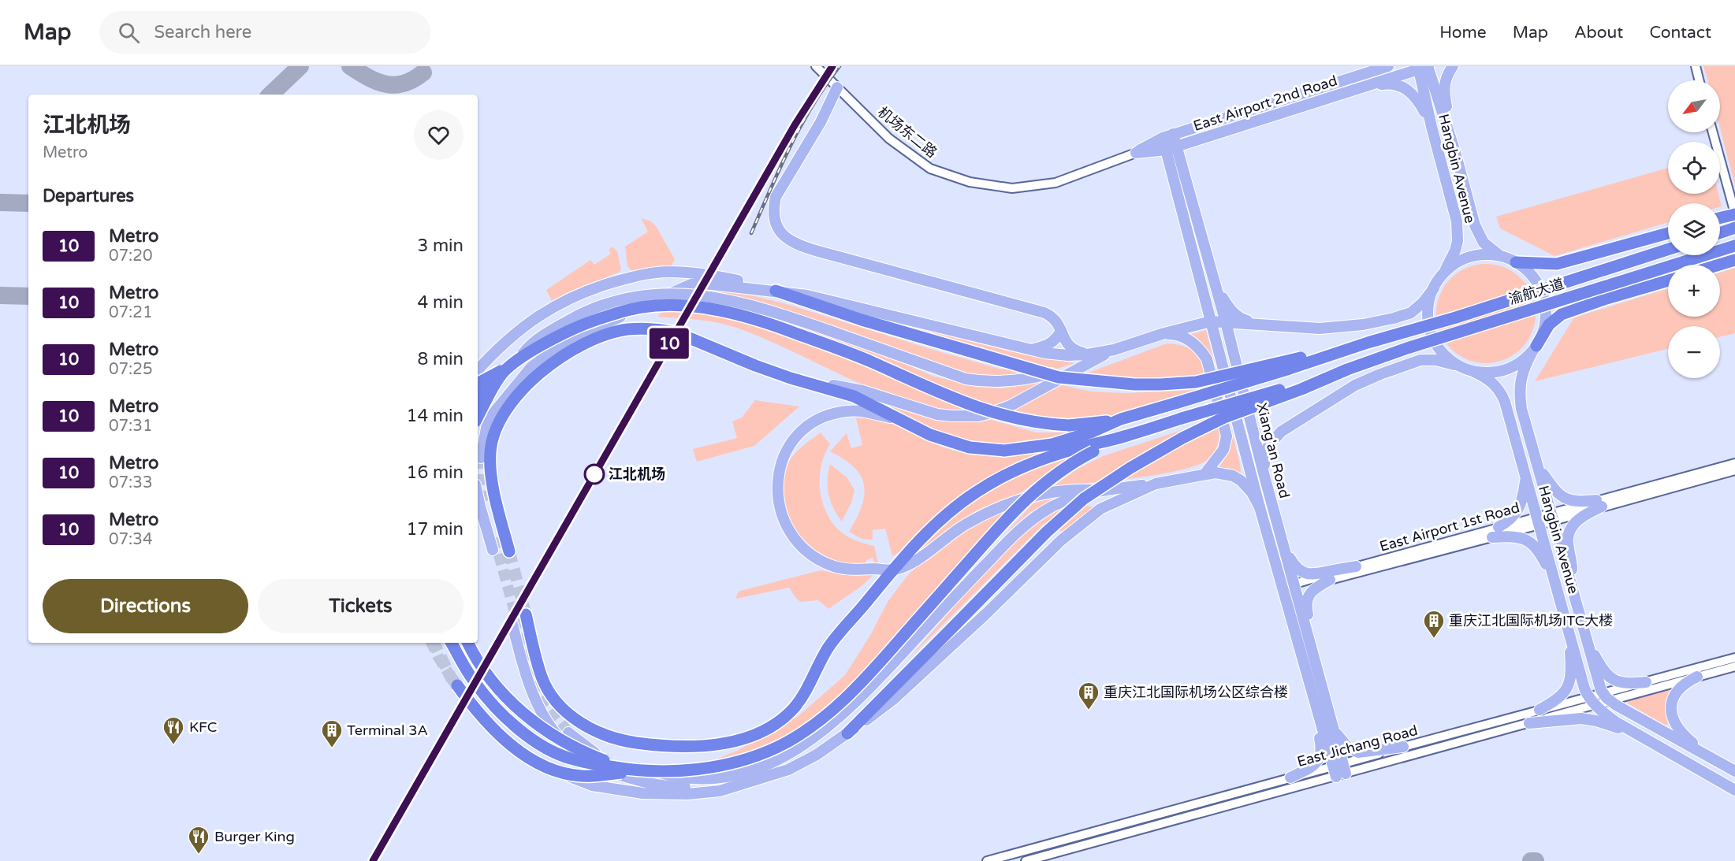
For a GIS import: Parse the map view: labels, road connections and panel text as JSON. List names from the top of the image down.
{
  "streets": {
    "highway": ["渝航大道"],
    "main road": ["East Airport 2nd Road", "Hangbin Avenue", "Xiang'an Road"],
    "street": ["机场东二路", "East Airport 1st Road", "East Jichang Road"]
  },
  "crossings": [
    ["East Airport 2nd Road", "机场东二路"],
    ["East Airport 2nd Road", "Hangbin Avenue"],
    ["East Airport 2nd Road", "Xiang'an Road"],
    ["Hangbin Avenue", "East Airport 1st Road"],
    ["Hangbin Avenue", "East Jichang Road"],
    ["Xiang'an Road", "East Airport 1st Road"],
    ["Xiang'an Road", "East Jichang Road"]
  ],
  "places": {
    "other": ["江北机场"],
    "building": ["重庆江北国际机场ITC大楼", "重庆江北国际机场公区综合楼", "Terminal 3A"],
    "restaurant": ["KFC", "Burger King"]
  },
  "lines": ["metro line 10"],
  "north": "bottom left",
  "page": {
    "header": "Map",
    "search": "Search here",
    "nav": [
      "Home",
      "Map",
      "About",
      "Contact"
    ],
    "on_map": "10",
    "map_buttons": ["+", "−"],
    "heading": [
      ["江北机场", "Metro"],
      "Departures"
    ],
    "list": [
      {
        "mark": "10",
        "name": "Metro",
        "note": "07:20",
        "value": "3 min"
      },
      {
        "mark": "10",
        "name": "Metro",
        "note": "07:21",
        "value": "4 min"
      },
      {
        "mark": "10",
        "name": "Metro",
        "note": "07:25",
        "value": "8 min"
      },
      {
        "mark": "10",
        "name": "Metro",
        "note": "07:31",
        "value": "14 min"
      },
      {
        "mark": "10",
        "name": "Metro",
        "note": "07:33",
        "value": "16 min"
      },
      {
        "mark": "10",
        "name": "Metro",
        "note": "07:34",
        "value": "17 min"
      }
    ],
    "buttons": ["Directions", "Tickets"]
  }
}
